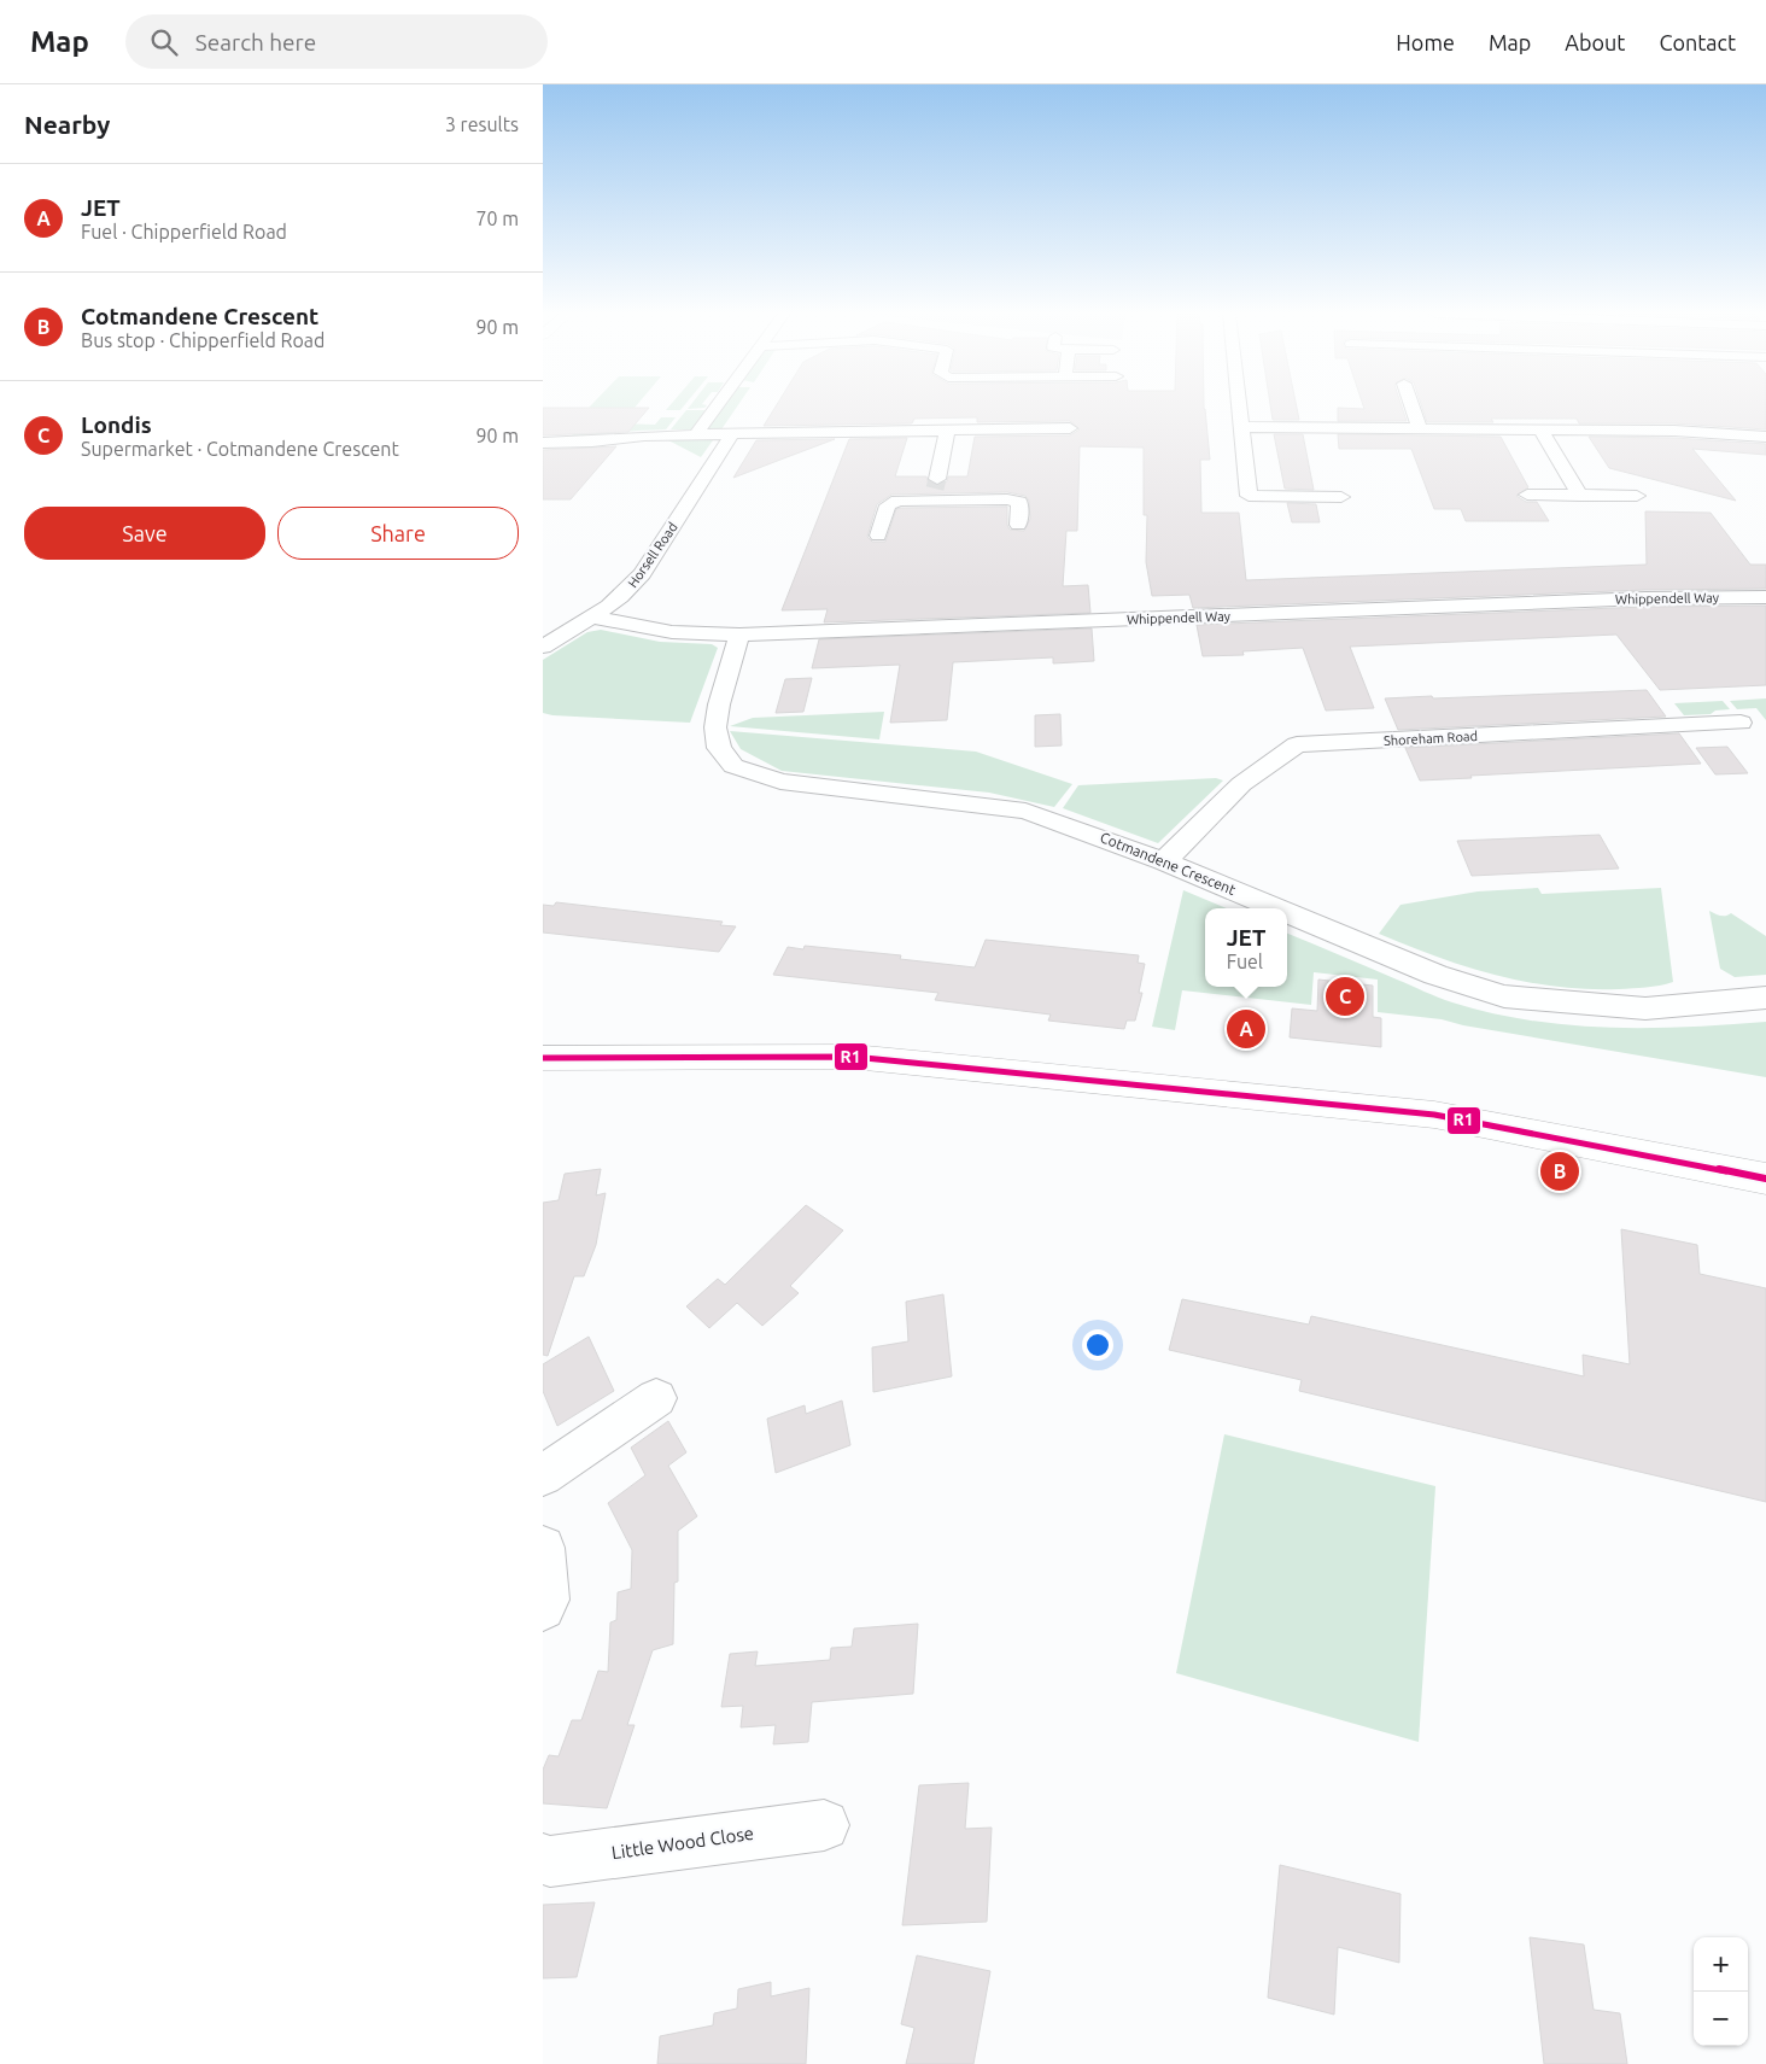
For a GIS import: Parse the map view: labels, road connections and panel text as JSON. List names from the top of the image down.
{
  "streets": {
    "street": [
      "Horsell Road",
      "Whippendell Way",
      "Shoreham Road",
      "Cotmandene Crescent",
      "Little Wood Close"
    ]
  },
  "crossings": [
    ["Horsell Road", "Whippendell Way"],
    ["Whippendell Way", "Cotmandene Crescent"],
    ["Shoreham Road", "Cotmandene Crescent"]
  ],
  "lines": ["transit line R1"],
  "page": {
    "header": "Map",
    "search": "Search here",
    "nav": [
      "Home",
      "Map",
      "About",
      "Contact"
    ],
    "heading": ["Nearby", "3 results"],
    "list": [
      {
        "mark": "A",
        "name": "JET",
        "note": "Fuel · Chipperfield Road",
        "value": "70 m"
      },
      {
        "mark": "B",
        "name": "Cotmandene Crescent",
        "note": "Bus stop · Chipperfield Road",
        "value": "90 m"
      },
      {
        "mark": "C",
        "name": "Londis",
        "note": "Supermarket · Cotmandene Crescent",
        "value": "90 m"
      }
    ],
    "buttons": ["Save", "Share"],
    "popup": ["JET", "Fuel"],
    "pins": ["C", "A", "B"],
    "map_buttons": ["+", "−"]
  }
}
